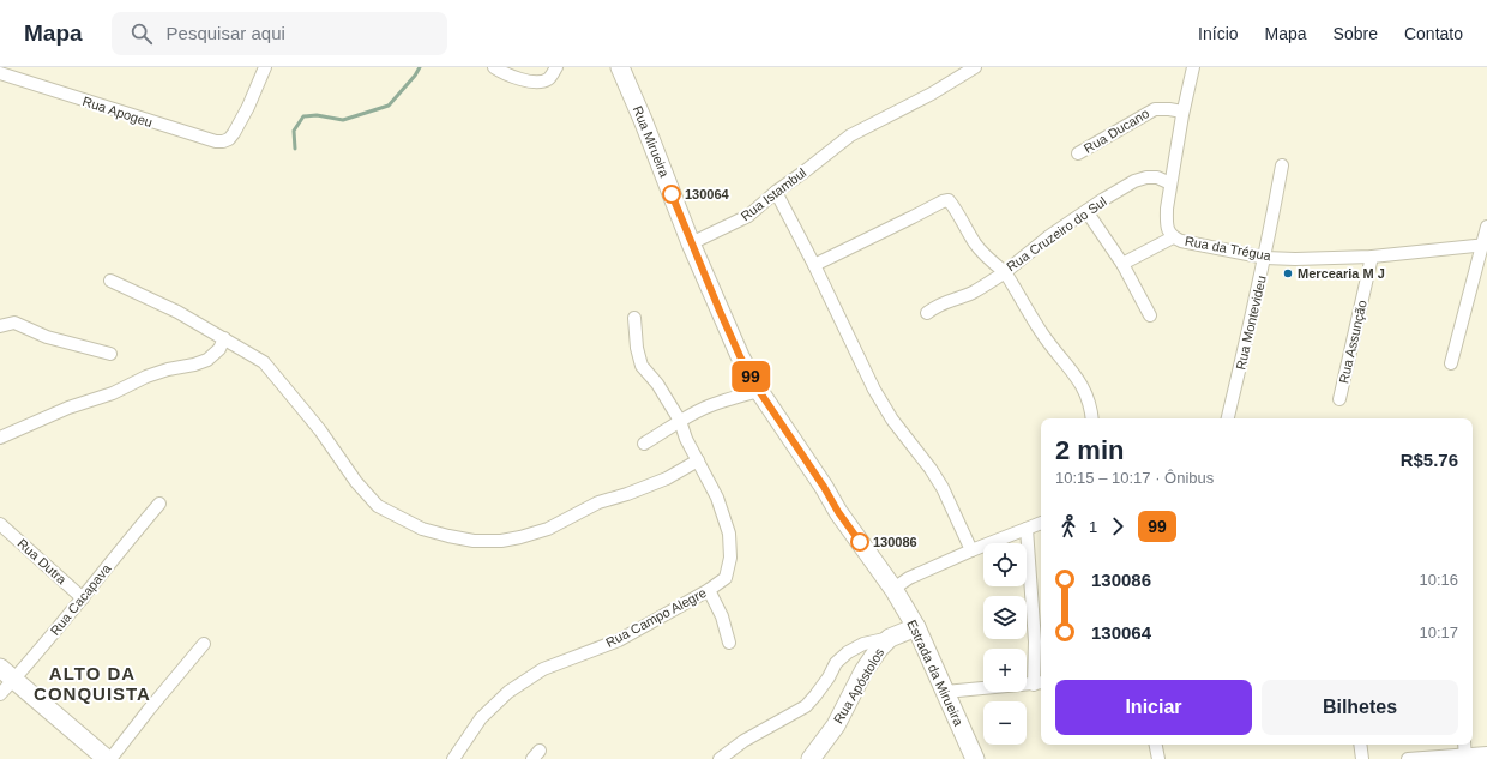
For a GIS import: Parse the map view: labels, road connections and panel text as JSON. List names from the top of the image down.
{
  "streets": {
    "main road": ["Rua Mirueira", "Estrada da Mirueira", "Rua Apóstolos"],
    "street": [
      "Rua Apogeu",
      "Rua Ducano",
      "Rua Istambul",
      "Rua Cruzeiro do Sul",
      "Rua da Trégua",
      "Rua Montevideu",
      "Rua Assunção",
      "Rua Dutra",
      "Rua Cacapava",
      "Rua Campo Alegre"
    ]
  },
  "crossings": [
    ["Rua Ducano", "Rua da Trégua"],
    ["Rua Mirueira", "Rua Istambul"],
    ["Rua Cruzeiro do Sul", "Rua da Trégua"],
    ["Rua da Trégua", "Rua Montevideu"],
    ["Rua da Trégua", "Rua Assunção"],
    ["Rua Dutra", "Rua Cacapava"],
    ["Estrada da Mirueira", "Rua Apóstolos"]
  ],
  "districts": ["ALTO DA CONQUISTA"],
  "places": ["130064", "Mercearia M J", "130086"],
  "lines": ["bus line 99"],
  "page": {
    "header": "Mapa",
    "search": "Pesquisar aqui",
    "nav": [
      "Início",
      "Mapa",
      "Sobre",
      "Contato"
    ],
    "on_map": "99",
    "heading": ["2 min", "10:15 – 10:17 · Ônibus", "R$5.76"],
    "legs": ["1", "99"],
    "map_buttons": ["+", "−"],
    "list": [
      {
        "name": "130086",
        "value": "10:16"
      },
      {
        "name": "130064",
        "value": "10:17"
      }
    ],
    "buttons": ["Iniciar", "Bilhetes"]
  }
}
